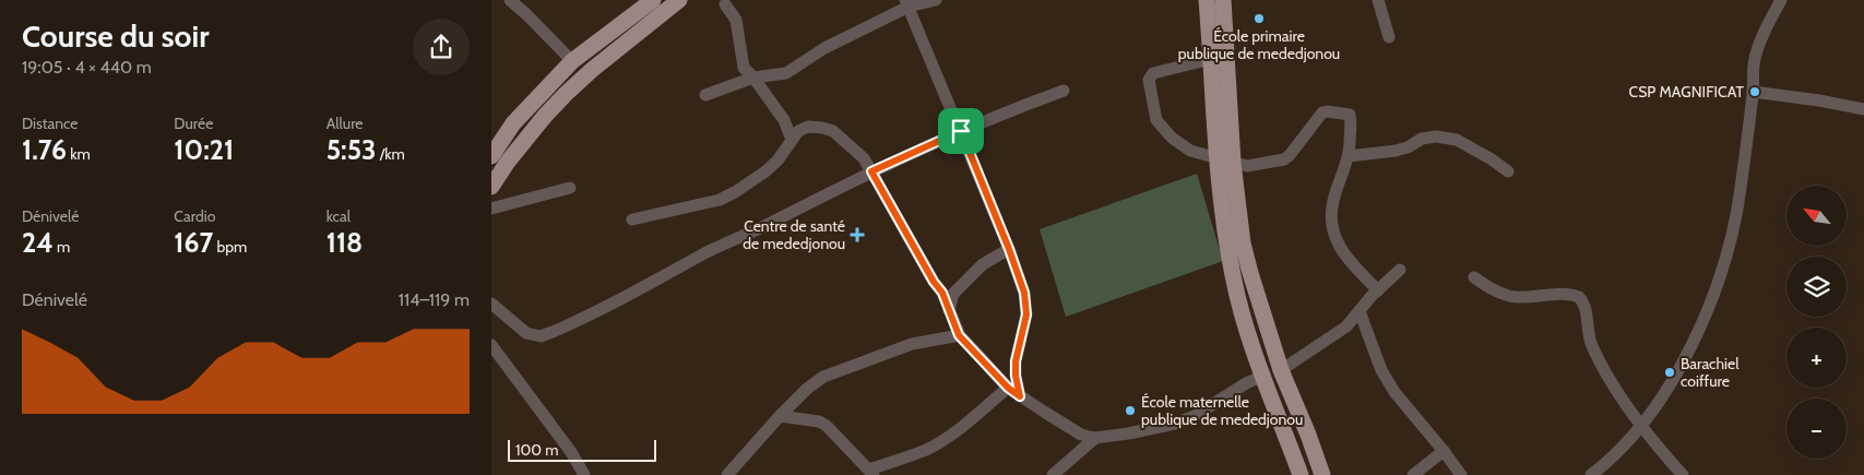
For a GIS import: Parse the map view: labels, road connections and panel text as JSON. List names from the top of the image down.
{
  "places": {
    "other": [
      "École primaire publique de mededjonou",
      "CSP MAGNIFICAT",
      "Barachiel coiffure",
      "École maternelle publique de mededjonou"
    ],
    "health": ["Centre de santé de mededjonou"]
  },
  "scale_bar": "100 m",
  "north": "top left",
  "page": {
    "heading": ["Course du soir", "19:05 · 4 × 440 m"],
    "stats": [
      ["Distance", "1.76 km"],
      ["Durée", "10:21"],
      ["Allure", "5:53 /km"],
      ["Dénivelé", "24 m"],
      ["Cardio", "167 bpm"],
      ["kcal", "118"]
    ],
    "map_buttons": ["+", "−"],
    "chart": ["Dénivelé", "114–119 m"],
    "scale": "100 m"
  }
}
